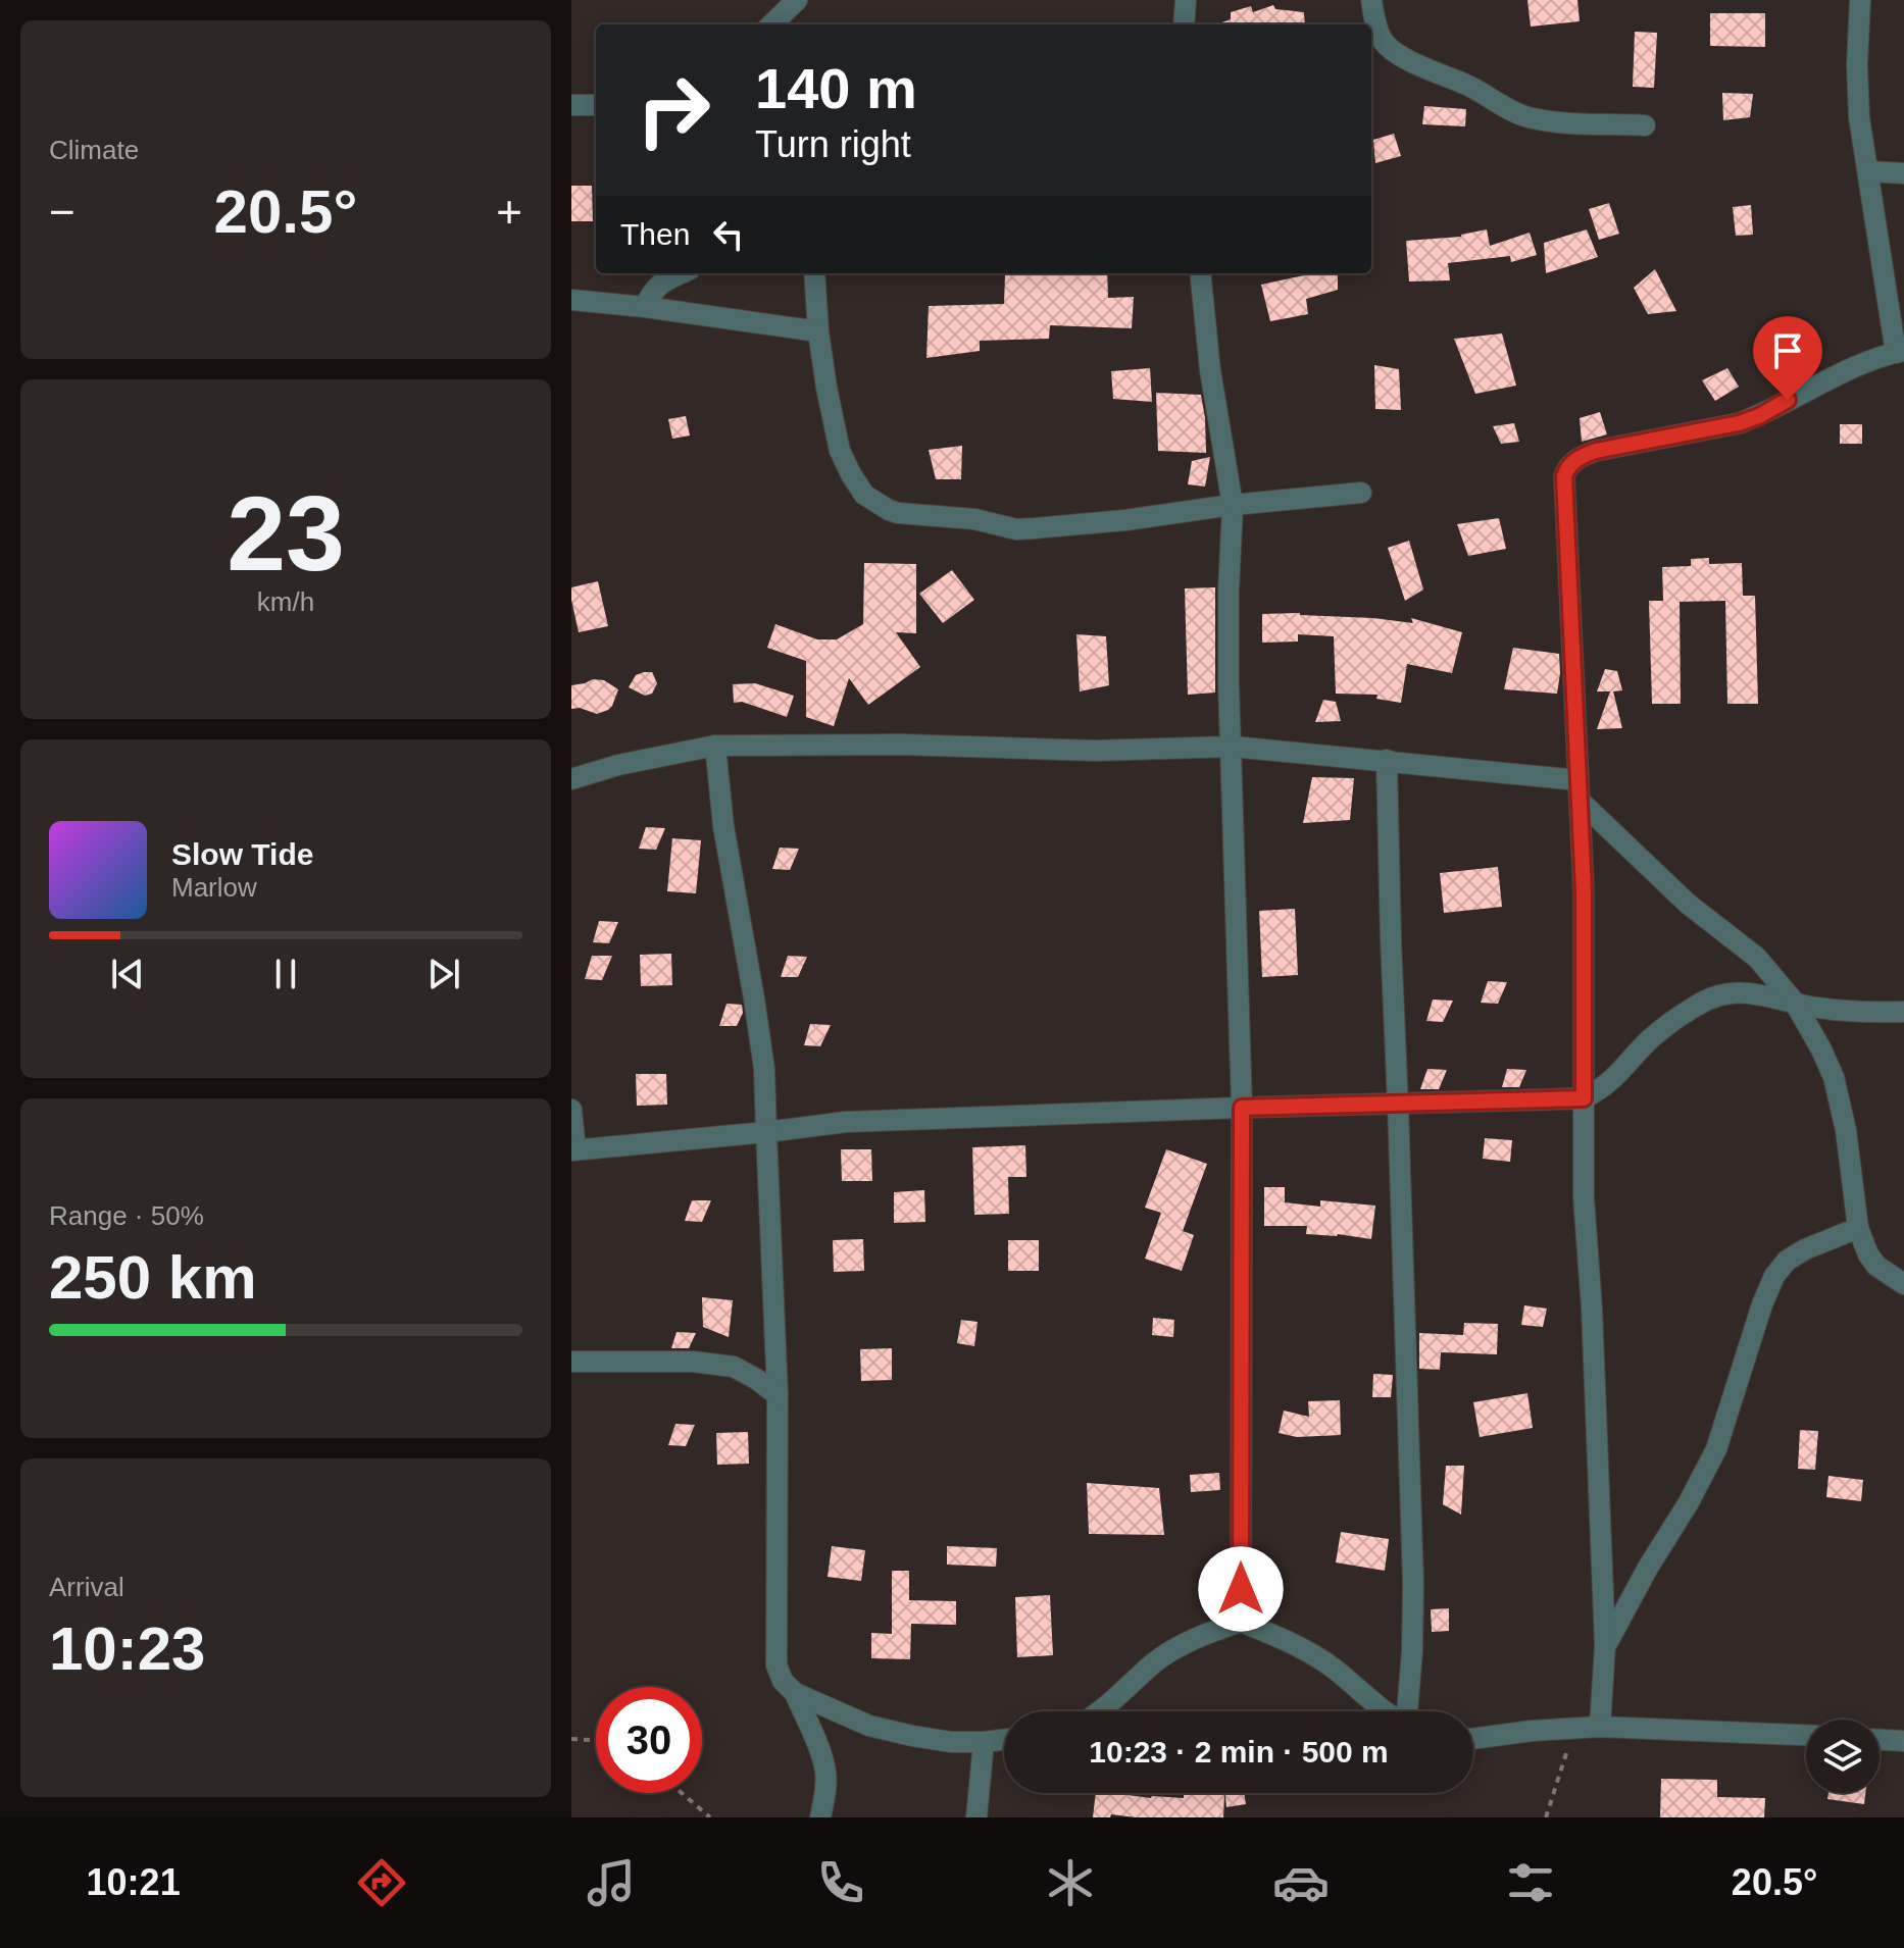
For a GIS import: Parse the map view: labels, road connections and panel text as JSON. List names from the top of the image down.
{
  "page": {
    "tile": [
      "Climate",
      ["23", "km/h"],
      ["Range · 50%", "250 km"],
      ["Arrival", "10:23"]
    ],
    "turn": ["140 m", "Turn right"],
    "heat": ["−", "20.5°", "+"],
    "then": "Then",
    "song": ["Slow Tide", "Marlow"],
    "limit": "30",
    "trip": "10:23 · 2 min · 500 m",
    "tabs": ["10:21", "20.5°"]
  }
}
